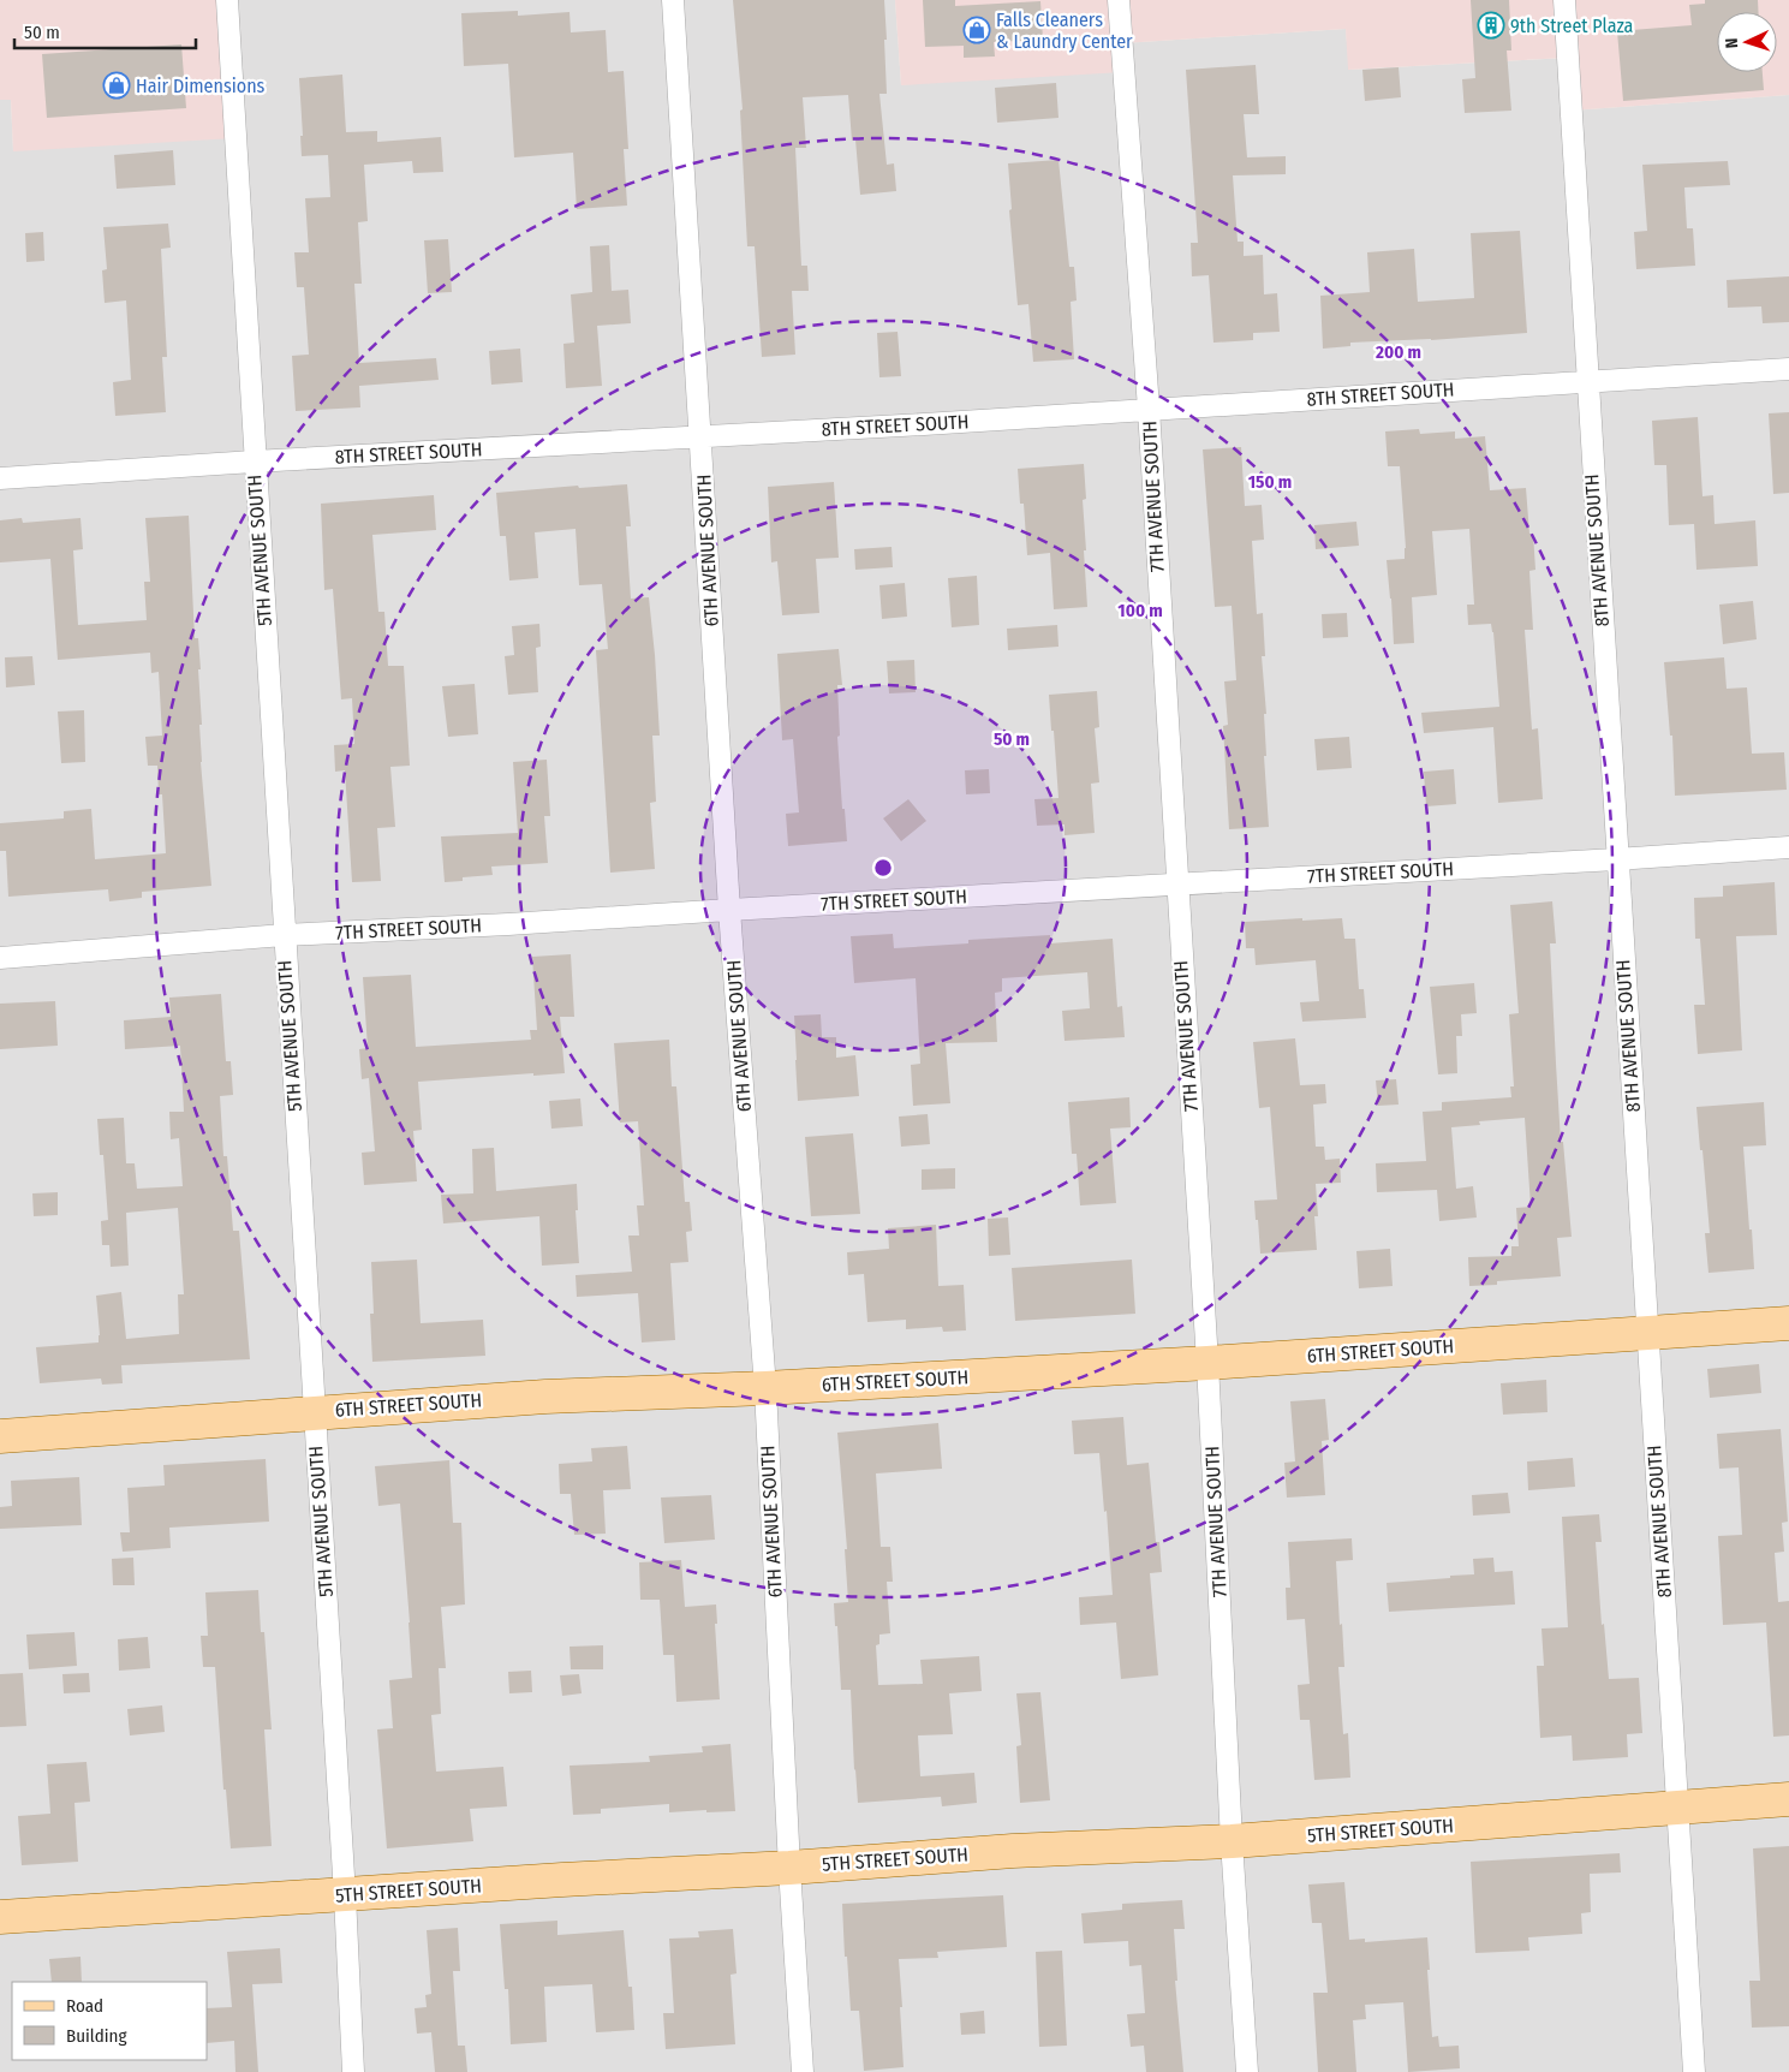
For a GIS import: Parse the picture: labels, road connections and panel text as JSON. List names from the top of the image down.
{
  "streets": {
    "main road": ["6TH STREET SOUTH", "5TH STREET SOUTH"],
    "street": [
      "8TH STREET SOUTH",
      "7TH AVENUE SOUTH",
      "5TH AVENUE SOUTH",
      "6TH AVENUE SOUTH",
      "8TH AVENUE SOUTH",
      "7TH STREET SOUTH"
    ]
  },
  "crossings": [
    ["8TH STREET SOUTH", "7TH AVENUE SOUTH"],
    ["8TH STREET SOUTH", "5TH AVENUE SOUTH"],
    ["8TH STREET SOUTH", "6TH AVENUE SOUTH"],
    ["8TH STREET SOUTH", "8TH AVENUE SOUTH"],
    ["7TH AVENUE SOUTH", "7TH STREET SOUTH"],
    ["7TH AVENUE SOUTH", "6TH STREET SOUTH"],
    ["7TH AVENUE SOUTH", "5TH STREET SOUTH"],
    ["5TH AVENUE SOUTH", "7TH STREET SOUTH"],
    ["5TH AVENUE SOUTH", "6TH STREET SOUTH"],
    ["5TH AVENUE SOUTH", "5TH STREET SOUTH"],
    ["6TH AVENUE SOUTH", "7TH STREET SOUTH"],
    ["6TH AVENUE SOUTH", "6TH STREET SOUTH"],
    ["6TH AVENUE SOUTH", "5TH STREET SOUTH"],
    ["8TH AVENUE SOUTH", "7TH STREET SOUTH"],
    ["8TH AVENUE SOUTH", "6TH STREET SOUTH"],
    ["8TH AVENUE SOUTH", "5TH STREET SOUTH"]
  ],
  "places": {
    "building": ["9th Street Plaza"],
    "shop": ["Falls Cleaners & Laundry Center", "Hair Dimensions"]
  },
  "legend": ["Road", "Building"],
  "scale_bar": "50 m",
  "north": "left",
  "rings": [
    "200 m",
    "150 m",
    "100 m",
    "50 m"
  ]
}
